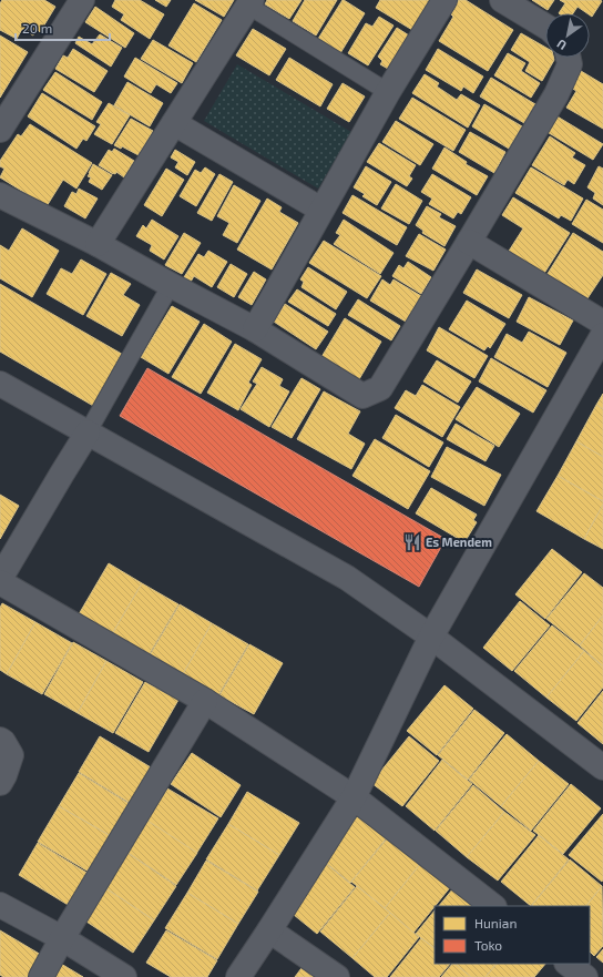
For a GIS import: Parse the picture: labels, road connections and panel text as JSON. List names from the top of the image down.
{
  "places": {
    "restaurant": ["Es Mendem"]
  },
  "legend": ["Hunian", "Toko"],
  "scale_bar": "20 m",
  "north": "bottom left"
}
